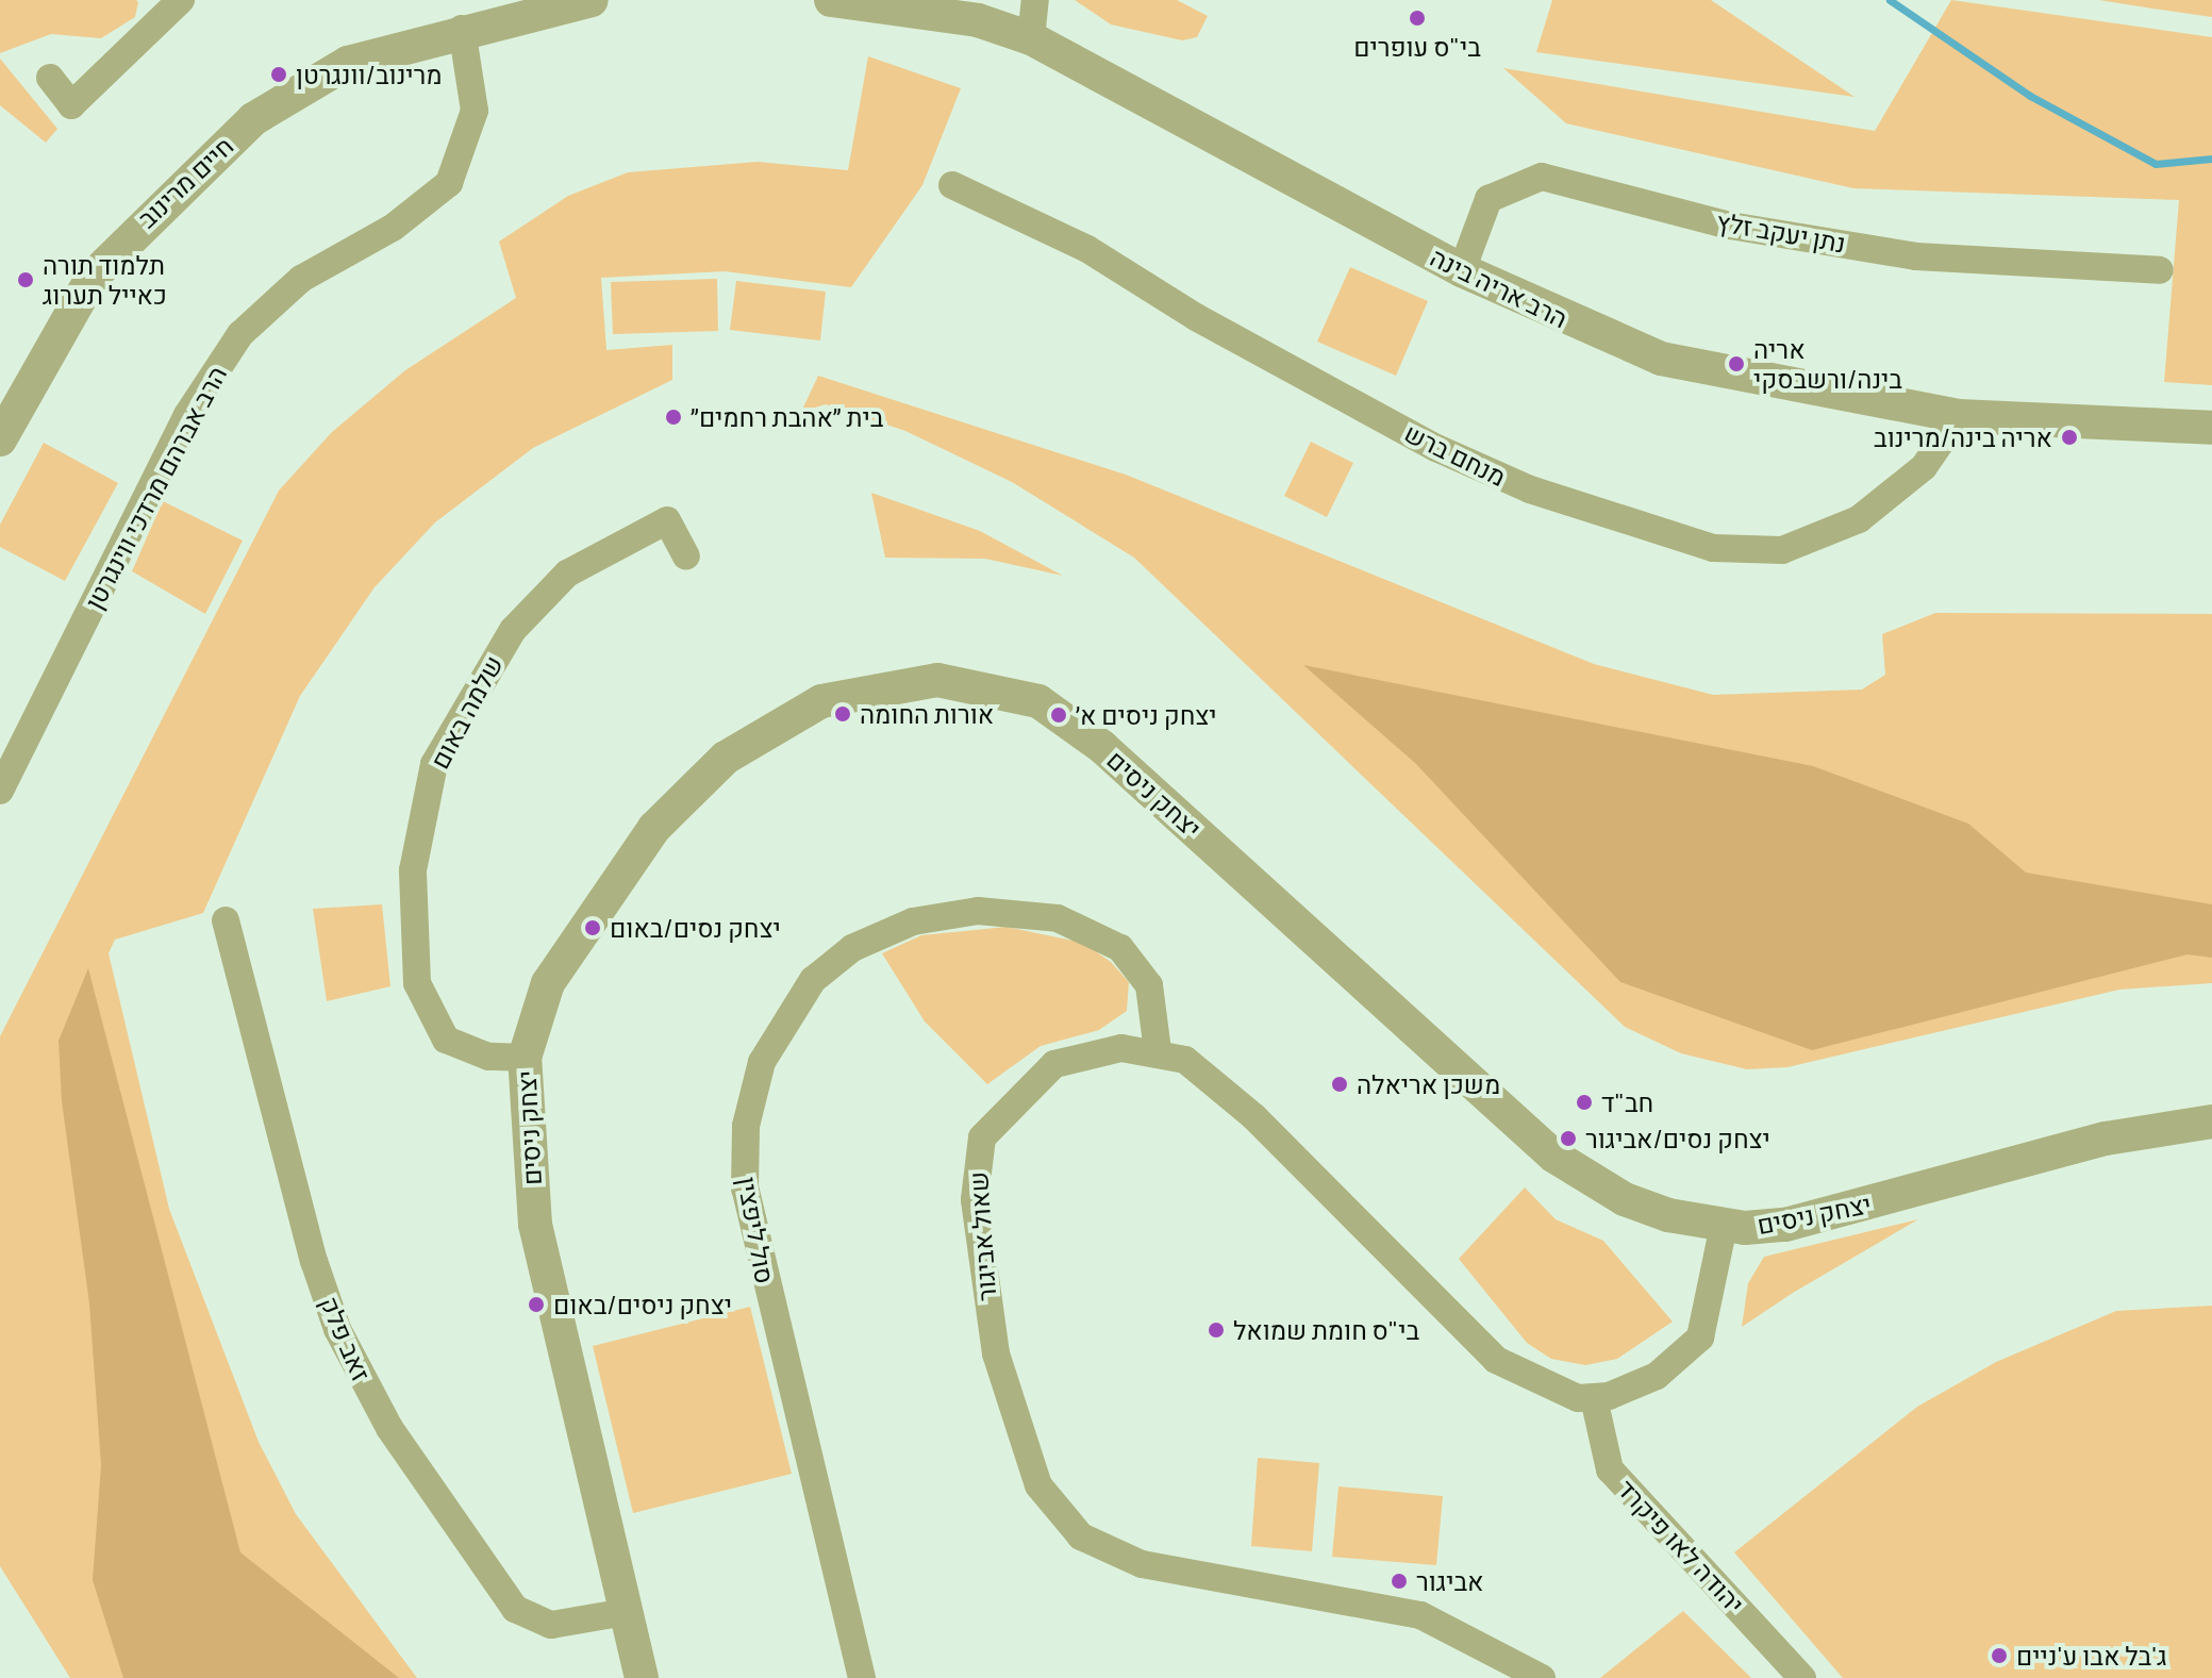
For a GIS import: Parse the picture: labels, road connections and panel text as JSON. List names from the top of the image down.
{
  "streets": {
    "street": [
      "חיים מרינוב",
      "נתן יעקב זלץ",
      "הרב אריה בינה",
      "מנחם ברש",
      "הרב אברהם מרדכי ווינגרטן",
      "שלמה באום",
      "יצחק ניסים",
      "סול ליפצין",
      "שאול אביגור",
      "זאב פלק",
      "יהודה לאו פיקרד"
    ]
  },
  "crossings": [
    ["חיים מרינוב", "הרב אברהם מרדכי ווינגרטן"],
    ["נתן יעקב זלץ", "הרב אריה בינה"],
    ["הרב אריה בינה", "מנחם ברש"],
    ["שלמה באום", "יצחק ניסים"],
    ["יצחק ניסים", "שאול אביגור"],
    ["יצחק ניסים", "זאב פלק"],
    ["סול ליפצין", "שאול אביגור"],
    ["שאול אביגור", "יהודה לאו פיקרד"]
  ],
  "places": [
    "בי\"ס עופרים",
    "מרינוב/וונגרטן",
    "תלמוד תורה כאייל תערוג",
    "אריה בינה/ורשבסקי",
    "בית ״אהבת רחמים״",
    "אריה בינה/מרינוב",
    "אורות החומה",
    "יצחק ניסים א׳",
    "יצחק נסים/באום",
    "משכן אריאלה",
    "חב\"ד",
    "יצחק נסים/אביגור",
    "יצחק ניסים/באום",
    "בי\"ס חומת שמואל",
    "אביגור",
    "ג'בל אבו ע'ניים"
  ]
}
